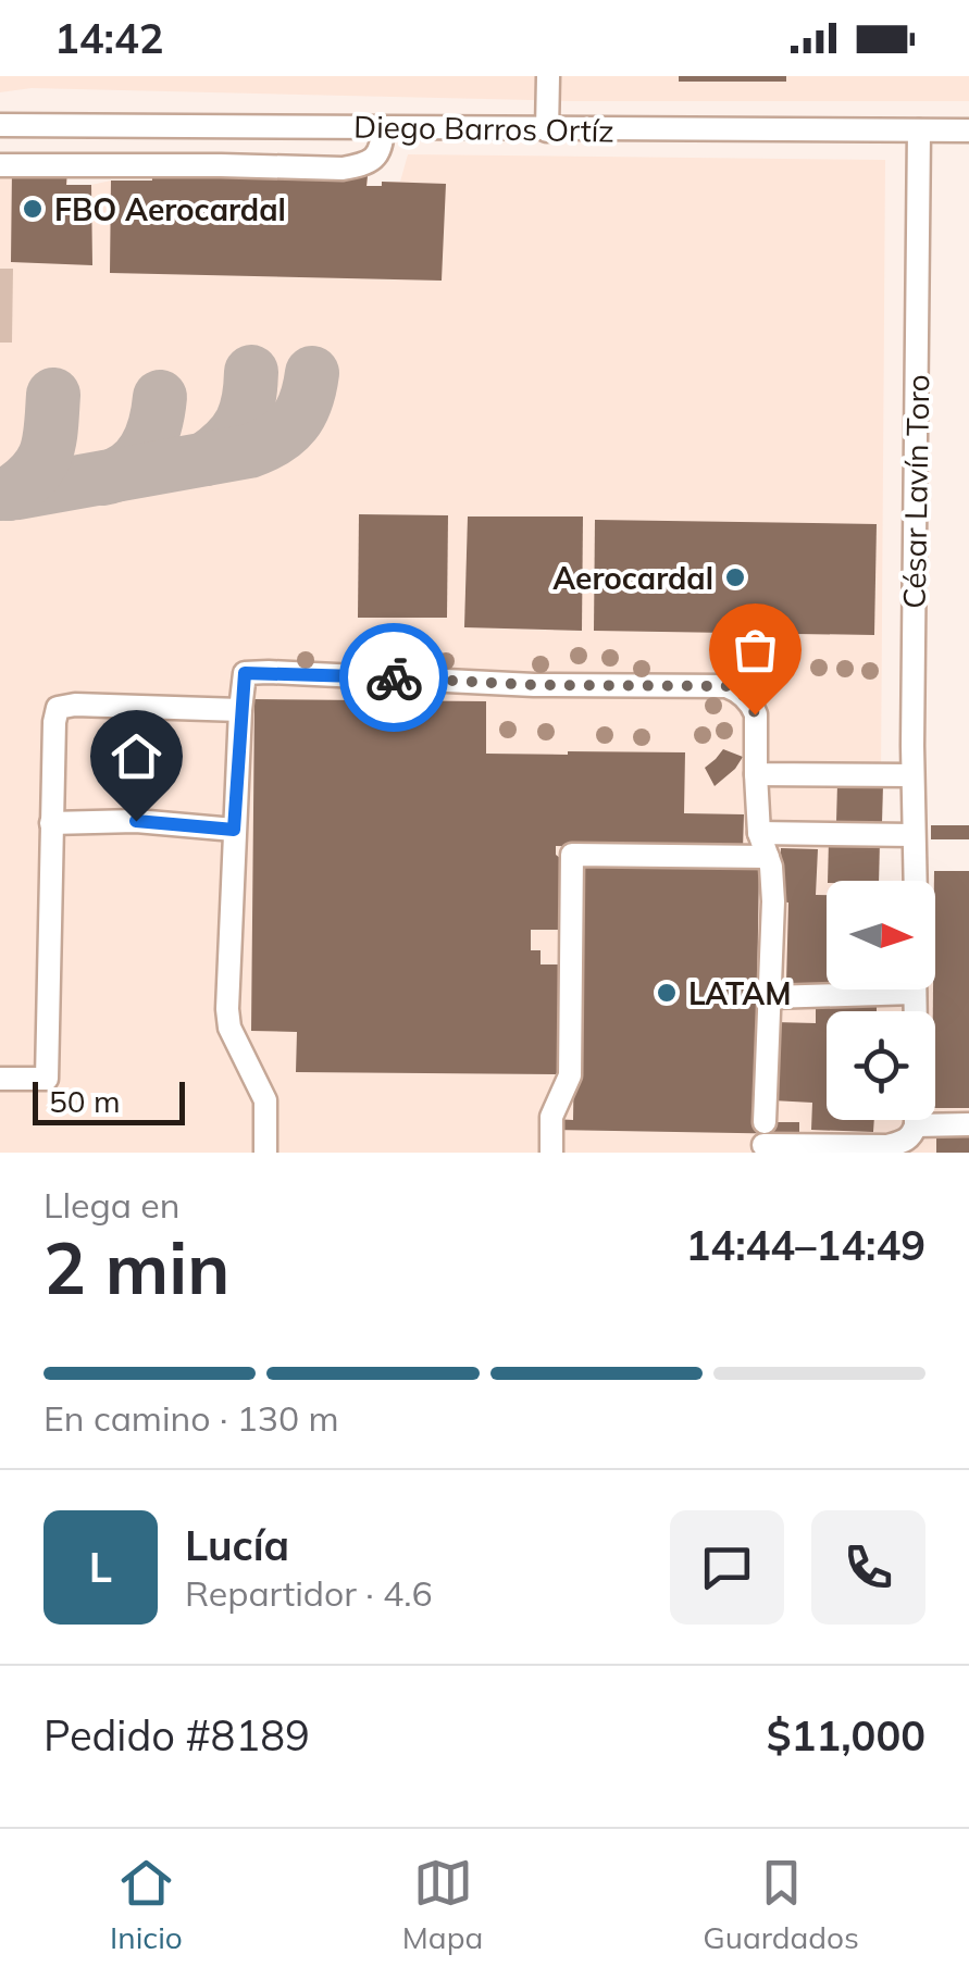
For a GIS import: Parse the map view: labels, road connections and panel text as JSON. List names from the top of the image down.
{
  "streets": {
    "street": ["Diego Barros Ortíz", "César Lavín Toro"]
  },
  "crossings": [
    ["Diego Barros Ortíz", "César Lavín Toro"]
  ],
  "places": ["FBO Aerocardal", "Aerocardal", "LATAM"],
  "scale_bar": "50 m",
  "north": "right",
  "page": {
    "status": "14:42",
    "scale": "50 m",
    "heading": ["2 min", "Llega en", "14:44–14:49"],
    "panel": [
      "Lucía",
      "Repartidor · 4.6",
      "Pedido #8189",
      "$11,000"
    ],
    "bar": "En camino · 130 m",
    "round": "L",
    "tabs": ["Inicio", "Mapa", "Guardados"]
  }
}
